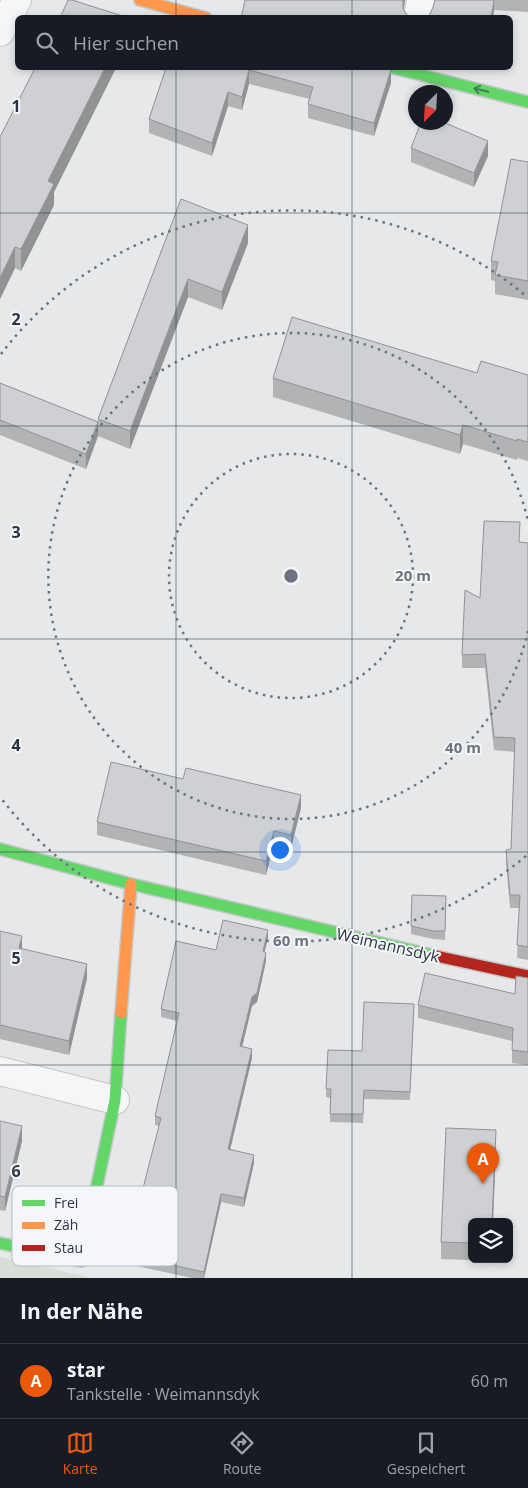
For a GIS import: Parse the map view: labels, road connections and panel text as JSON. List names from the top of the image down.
{
  "streets": {
    "street": ["Weimannsdyk"]
  },
  "legend": ["Frei", "Zäh", "Stau"],
  "north": "bottom left",
  "page": {
    "search": "Hier suchen",
    "pins": "A",
    "heading": "In der Nähe",
    "list": [
      {
        "mark": "A",
        "name": "star",
        "note": "Tankstelle · Weimannsdyk",
        "value": "60 m"
      }
    ],
    "nav": ["Karte", "Route", "Gespeichert"]
  },
  "grid": {
    "rows": [
      "1",
      "2",
      "3",
      "4",
      "5",
      "6"
    ]
  },
  "rings": ["20 m", "40 m", "60 m"]
}
